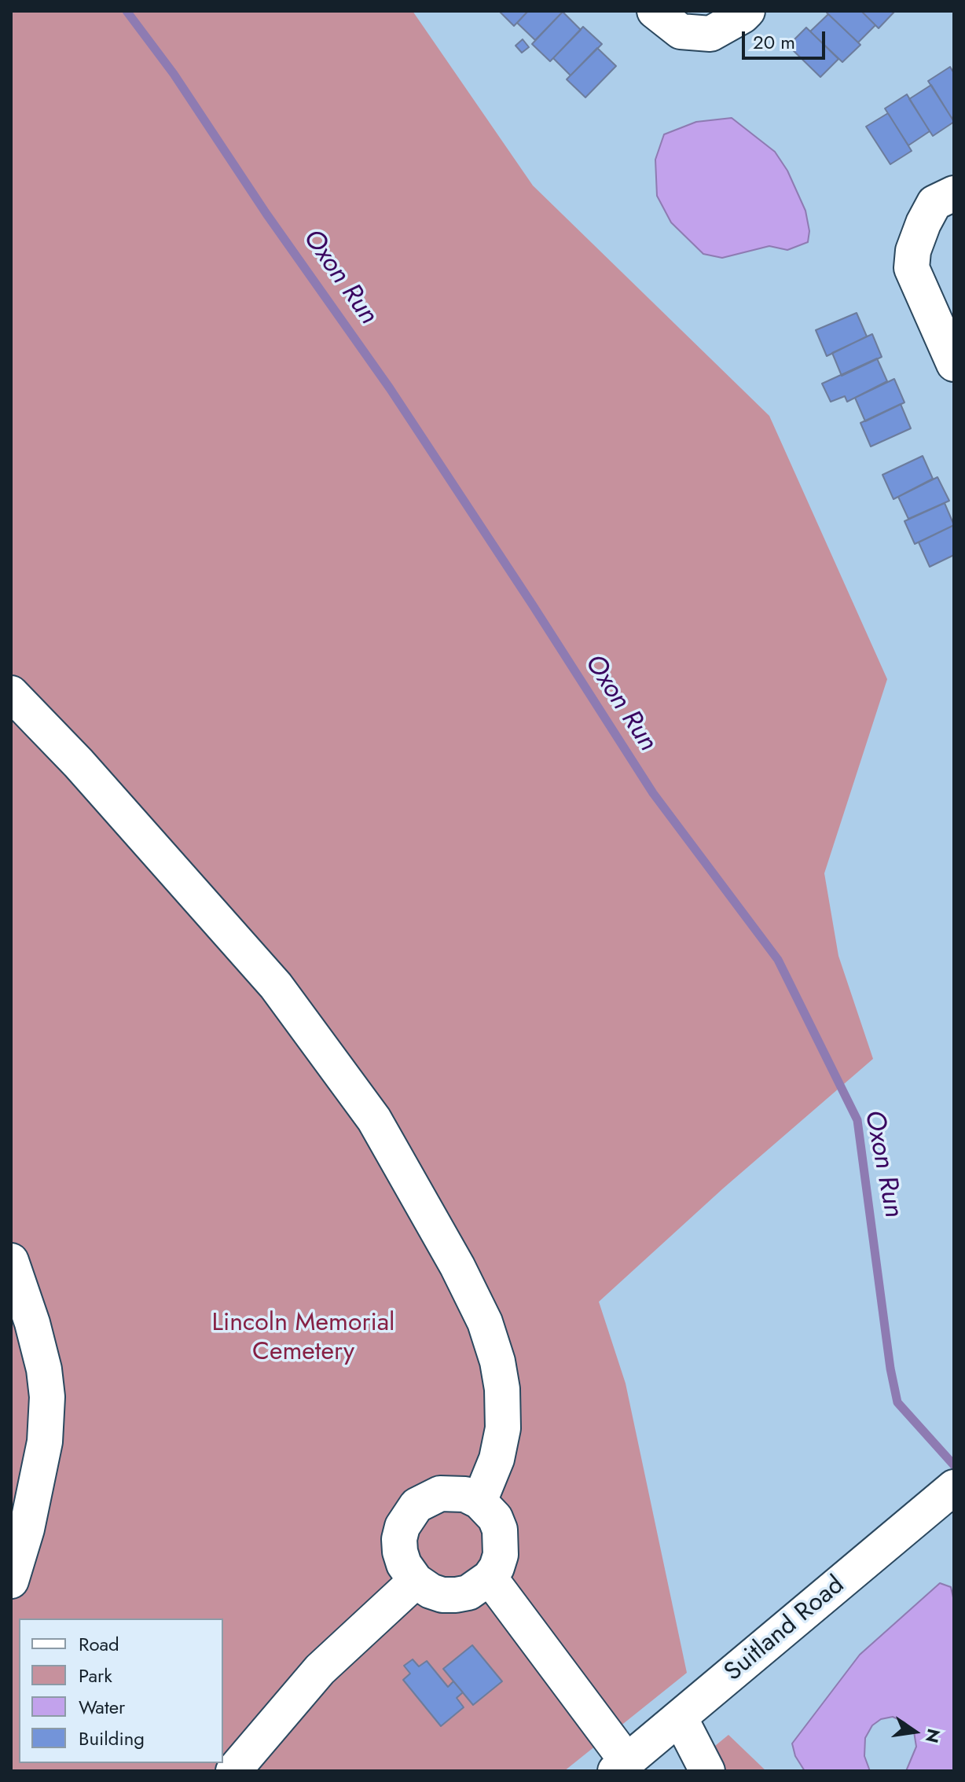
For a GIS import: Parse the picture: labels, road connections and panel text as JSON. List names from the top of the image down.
{
  "streets": {
    "main road": ["Suitland Road"]
  },
  "water": ["Oxon Run"],
  "parks": ["Lincoln Memorial Cemetery"],
  "legend": [
    "Road",
    "Park",
    "Water",
    "Building"
  ],
  "scale_bar": "20 m",
  "north": "right"
}
